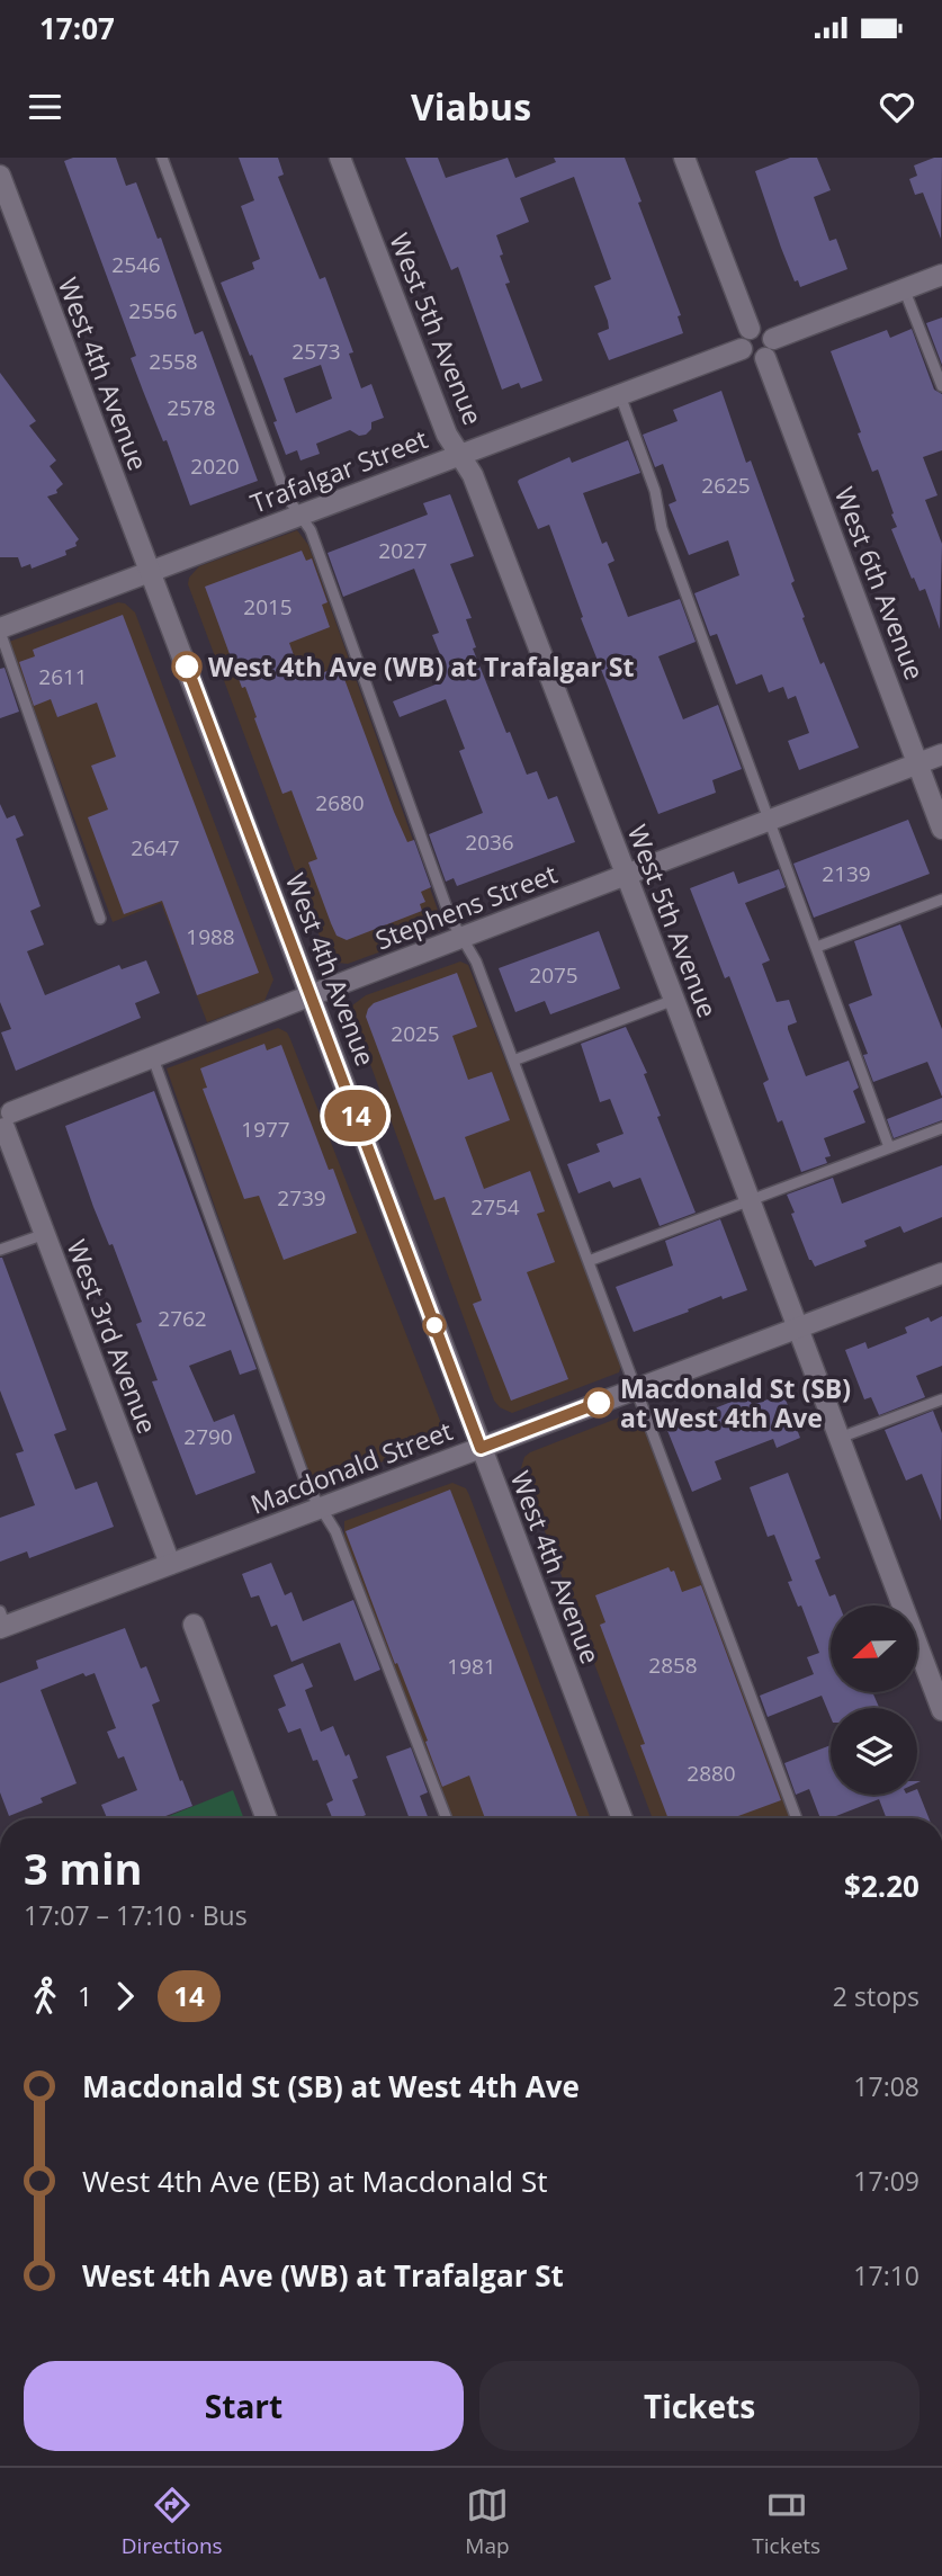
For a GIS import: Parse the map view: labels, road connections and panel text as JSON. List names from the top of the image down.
{
  "streets": {
    "street": [
      "West 5th Avenue",
      "West 4th Avenue",
      "Trafalgar Street",
      "West 6th Avenue",
      "Stephens Street",
      "West 3rd Avenue",
      "Macdonald Street"
    ]
  },
  "crossings": [
    ["West 5th Avenue", "Trafalgar Street"],
    ["West 5th Avenue", "Stephens Street"],
    ["West 5th Avenue", "Macdonald Street"],
    ["West 4th Avenue", "Trafalgar Street"],
    ["West 4th Avenue", "Stephens Street"],
    ["West 4th Avenue", "Macdonald Street"],
    ["Trafalgar Street", "West 6th Avenue"],
    ["West 6th Avenue", "Stephens Street"],
    ["Stephens Street", "West 3rd Avenue"],
    ["West 3rd Avenue", "Macdonald Street"]
  ],
  "places": ["West 4th Ave (WB) at Trafalgar St", "Macdonald St (SB) at West 4th Ave"],
  "lines": ["bus line 14"],
  "house_numbers": [
    "2546",
    "2556",
    "2573",
    "2558",
    "2578",
    "2020",
    "2625",
    "2027",
    "2015",
    "2611",
    "2680",
    "2036",
    "2647",
    "2139",
    "1988",
    "2075",
    "2025",
    "1977",
    "2739",
    "2754",
    "2762",
    "2790",
    "2858",
    "1981",
    "2880"
  ],
  "north": "left",
  "page": {
    "status": "17:07",
    "header": "Viabus",
    "on_map": "14",
    "heading": ["3 min", "17:07 – 17:10 · Bus", "$2.20"],
    "legs": ["1", "14", "2 stops"],
    "list": [
      {
        "name": "Macdonald St (SB) at West 4th Ave",
        "value": "17:08"
      },
      {
        "name": "West 4th Ave (EB) at Macdonald St",
        "value": "17:09"
      },
      {
        "name": "West 4th Ave (WB) at Trafalgar St",
        "value": "17:10"
      }
    ],
    "buttons": ["Start", "Tickets"],
    "tabs": ["Directions", "Map", "Tickets"]
  }
}
